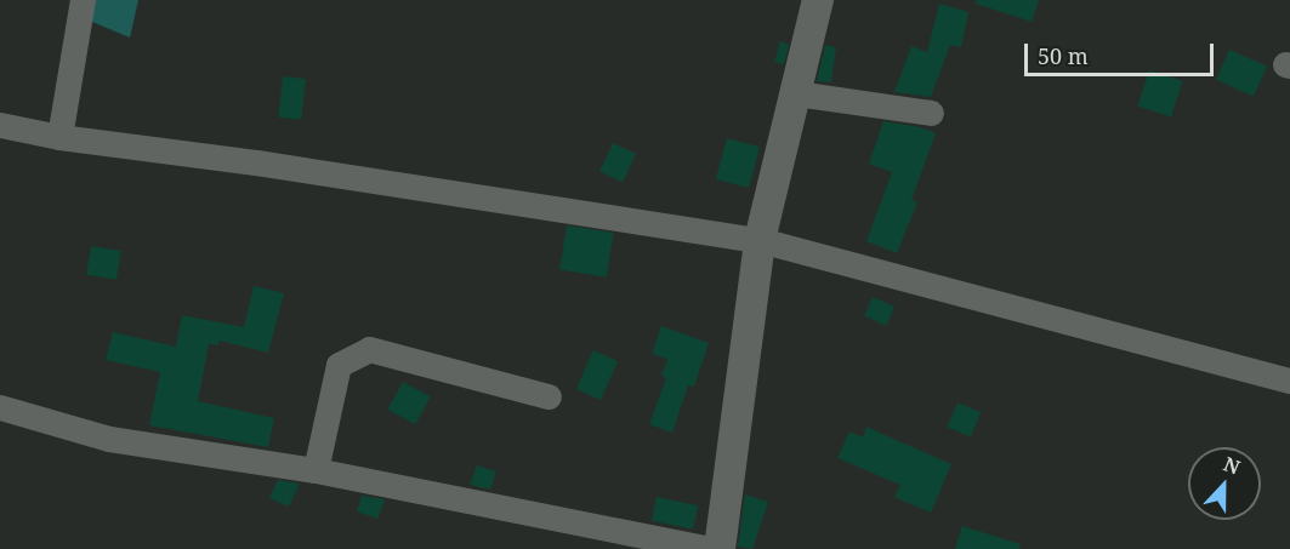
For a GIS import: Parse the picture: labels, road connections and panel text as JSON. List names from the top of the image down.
{
  "scale_bar": "50 m",
  "north": "top"
}
